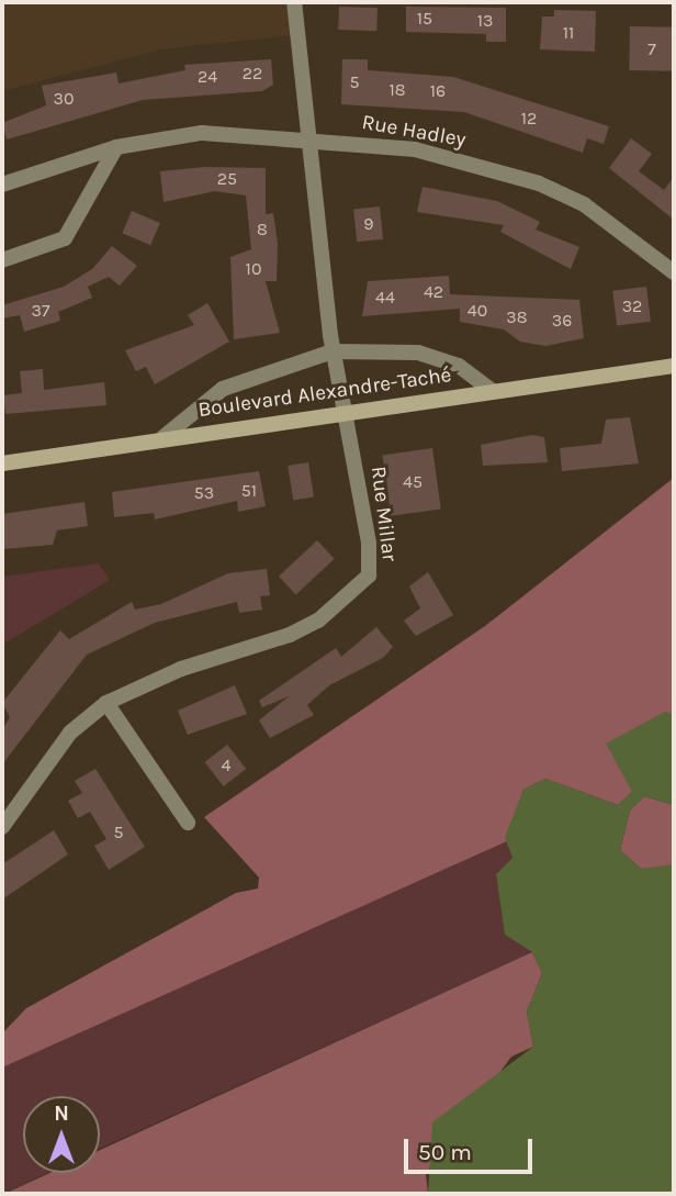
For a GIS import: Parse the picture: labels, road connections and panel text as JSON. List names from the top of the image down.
{
  "streets": {
    "main road": ["Boulevard Alexandre-Taché"],
    "street": ["Rue Hadley", "Rue Millar"]
  },
  "crossings": [
    ["Rue Hadley", "Rue Millar"],
    ["Boulevard Alexandre-Taché", "Rue Millar"]
  ],
  "house_numbers": [
    "15",
    "13",
    "11",
    "7",
    "22",
    "24",
    "5",
    "18",
    "16",
    "30",
    "12",
    "25",
    "9",
    "8",
    "10",
    "42",
    "44",
    "32",
    "37",
    "40",
    "38",
    "36",
    "45",
    "51",
    "53",
    "4",
    "5"
  ],
  "scale_bar": "50 m",
  "north": "top"
}
